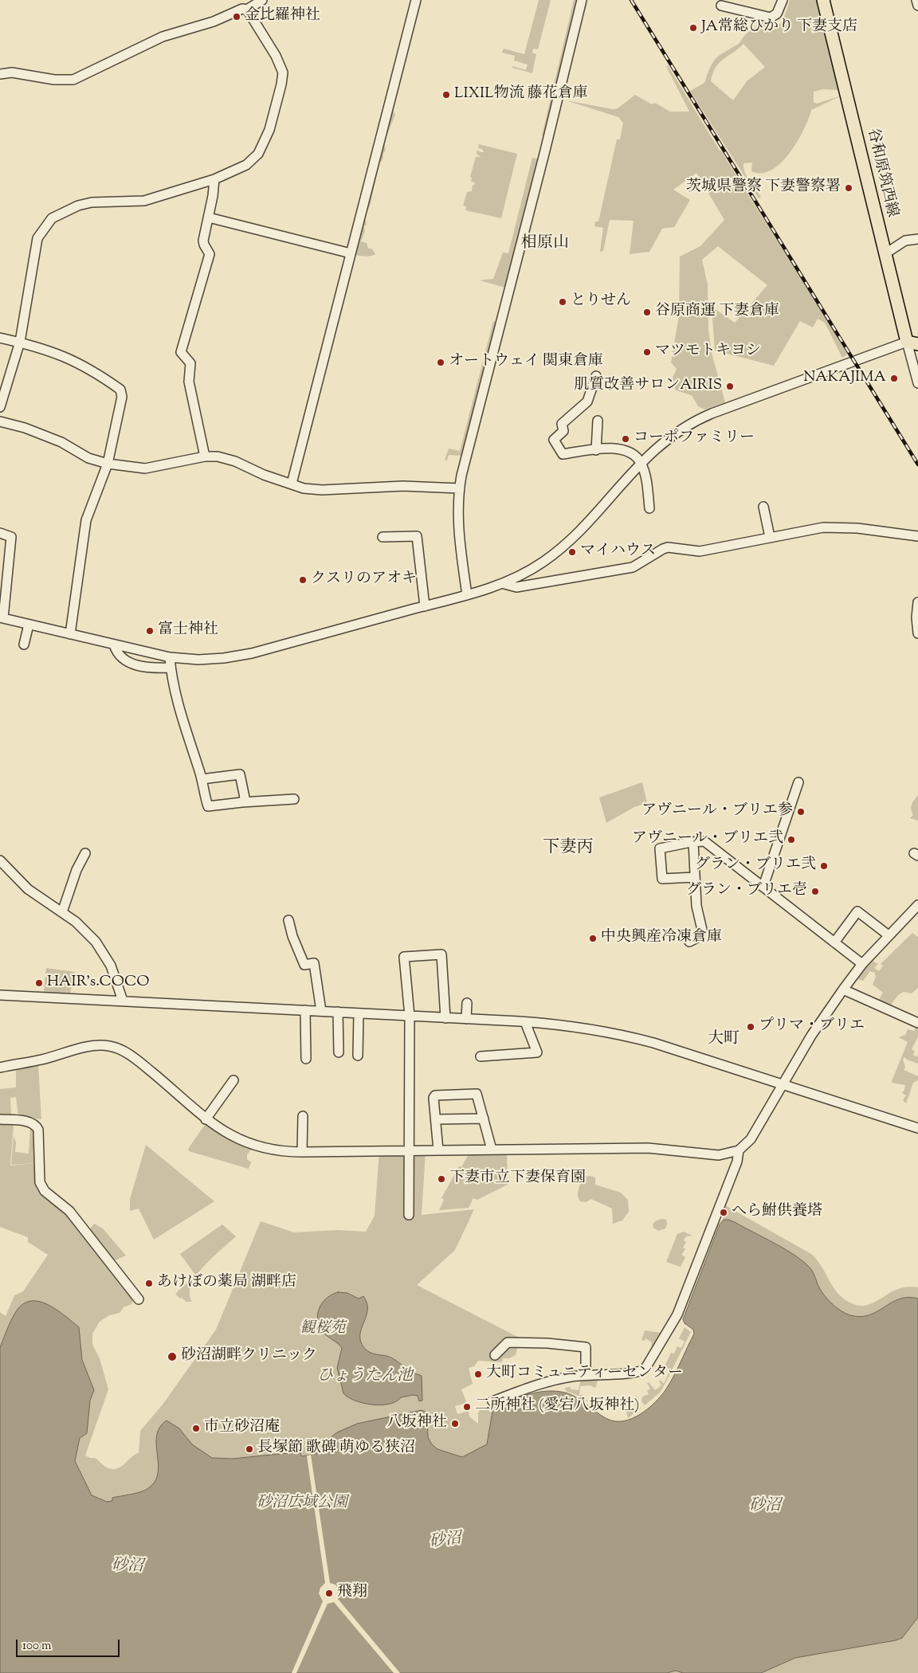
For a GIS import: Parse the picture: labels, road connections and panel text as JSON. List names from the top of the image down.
{
  "streets": {
    "main road": ["谷和原筑西線"]
  },
  "districts": ["相原山", "下妻丙", "大町"],
  "water": ["ひょうたん池", "砂沼"],
  "parks": ["観桜苑", "砂沼広域公園"],
  "places": [
    "金比羅神社",
    "JA常総ひかり 下妻支店",
    "LIXIL物流 藤花倉庫",
    "茨城県警察 下妻警察署",
    "とりせん",
    "谷原商運 下妻倉庫",
    "マツモトキヨシ",
    "オートウェイ 関東倉庫",
    "NAKAJIMA",
    "肌質改善サロンAIRIS",
    "コーポファミリー",
    "マイハウス",
    "クスリのアオキ",
    "富士神社",
    "アヴニール・ブリエ参",
    "アヴニール・ブリエ弐",
    "グラン・ブリエ弐",
    "グラン・ブリエ壱",
    "中央興産冷凍倉庫",
    "HAIR’s.COCO",
    "プリマ・ブリエ",
    "下妻市立下妻保育園",
    "へら鮒供養塔",
    "あけぼの薬局 湖畔店",
    "砂沼湖畔クリニック",
    "大町コミュニティーセンター",
    "二所神社 (愛宕八坂神社)",
    "八坂神社",
    "市立砂沼庵",
    "長塚節 歌碑 萌ゆる狭沼",
    "飛翔"
  ],
  "scale_bar": "100 m"
}
